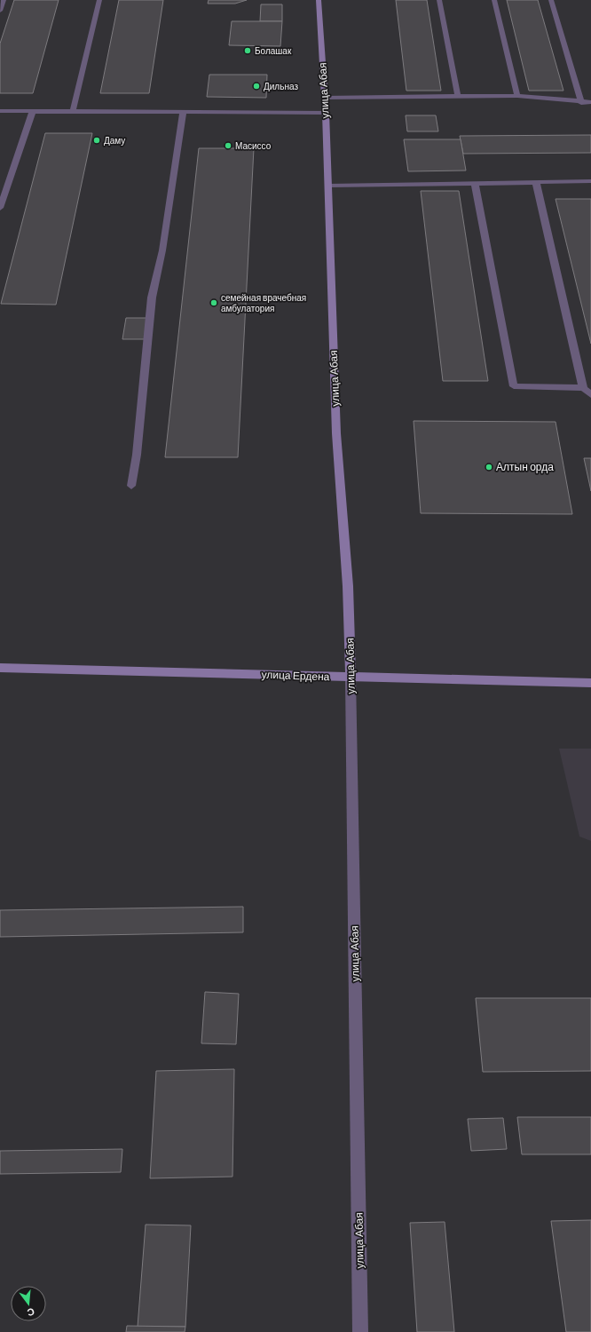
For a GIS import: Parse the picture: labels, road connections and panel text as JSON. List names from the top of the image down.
{
  "streets": {
    "street": ["улица Абая", "улица Ердена"]
  },
  "crossings": [
    ["улица Абая", "улица Ердена"]
  ],
  "places": [
    "Болашак",
    "Дильназ",
    "Даму",
    "Масиссо",
    "семейная врачебная амбулатория",
    "Алтын орда"
  ],
  "north": "bottom"
}
